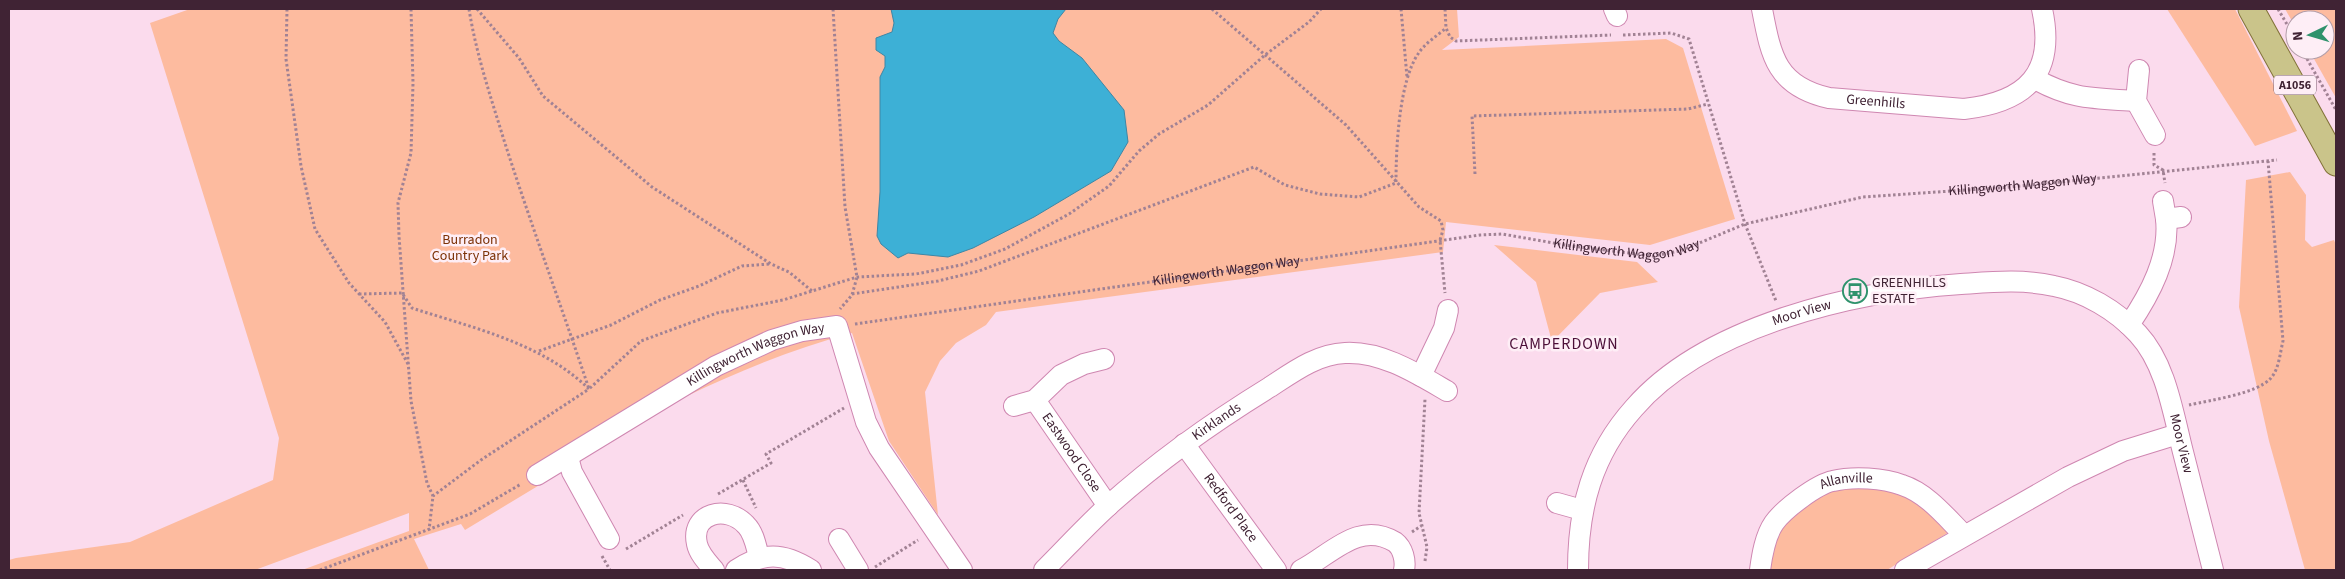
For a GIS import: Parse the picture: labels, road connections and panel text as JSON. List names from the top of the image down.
{
  "streets": {
    "main road": ["A1056"],
    "street": [
      "Greenhills",
      "Killingworth Waggon Way",
      "Moor View",
      "Kirklands",
      "Eastwood Close",
      "Allanville",
      "Redford Place"
    ]
  },
  "crossings": [
    ["Kirklands", "Eastwood Close"],
    ["Kirklands", "Redford Place"]
  ],
  "districts": ["CAMPERDOWN"],
  "parks": ["Burradon Country Park"],
  "places": {
    "bus stop": ["GREENHILLS ESTATE"]
  },
  "north": "left"
}
